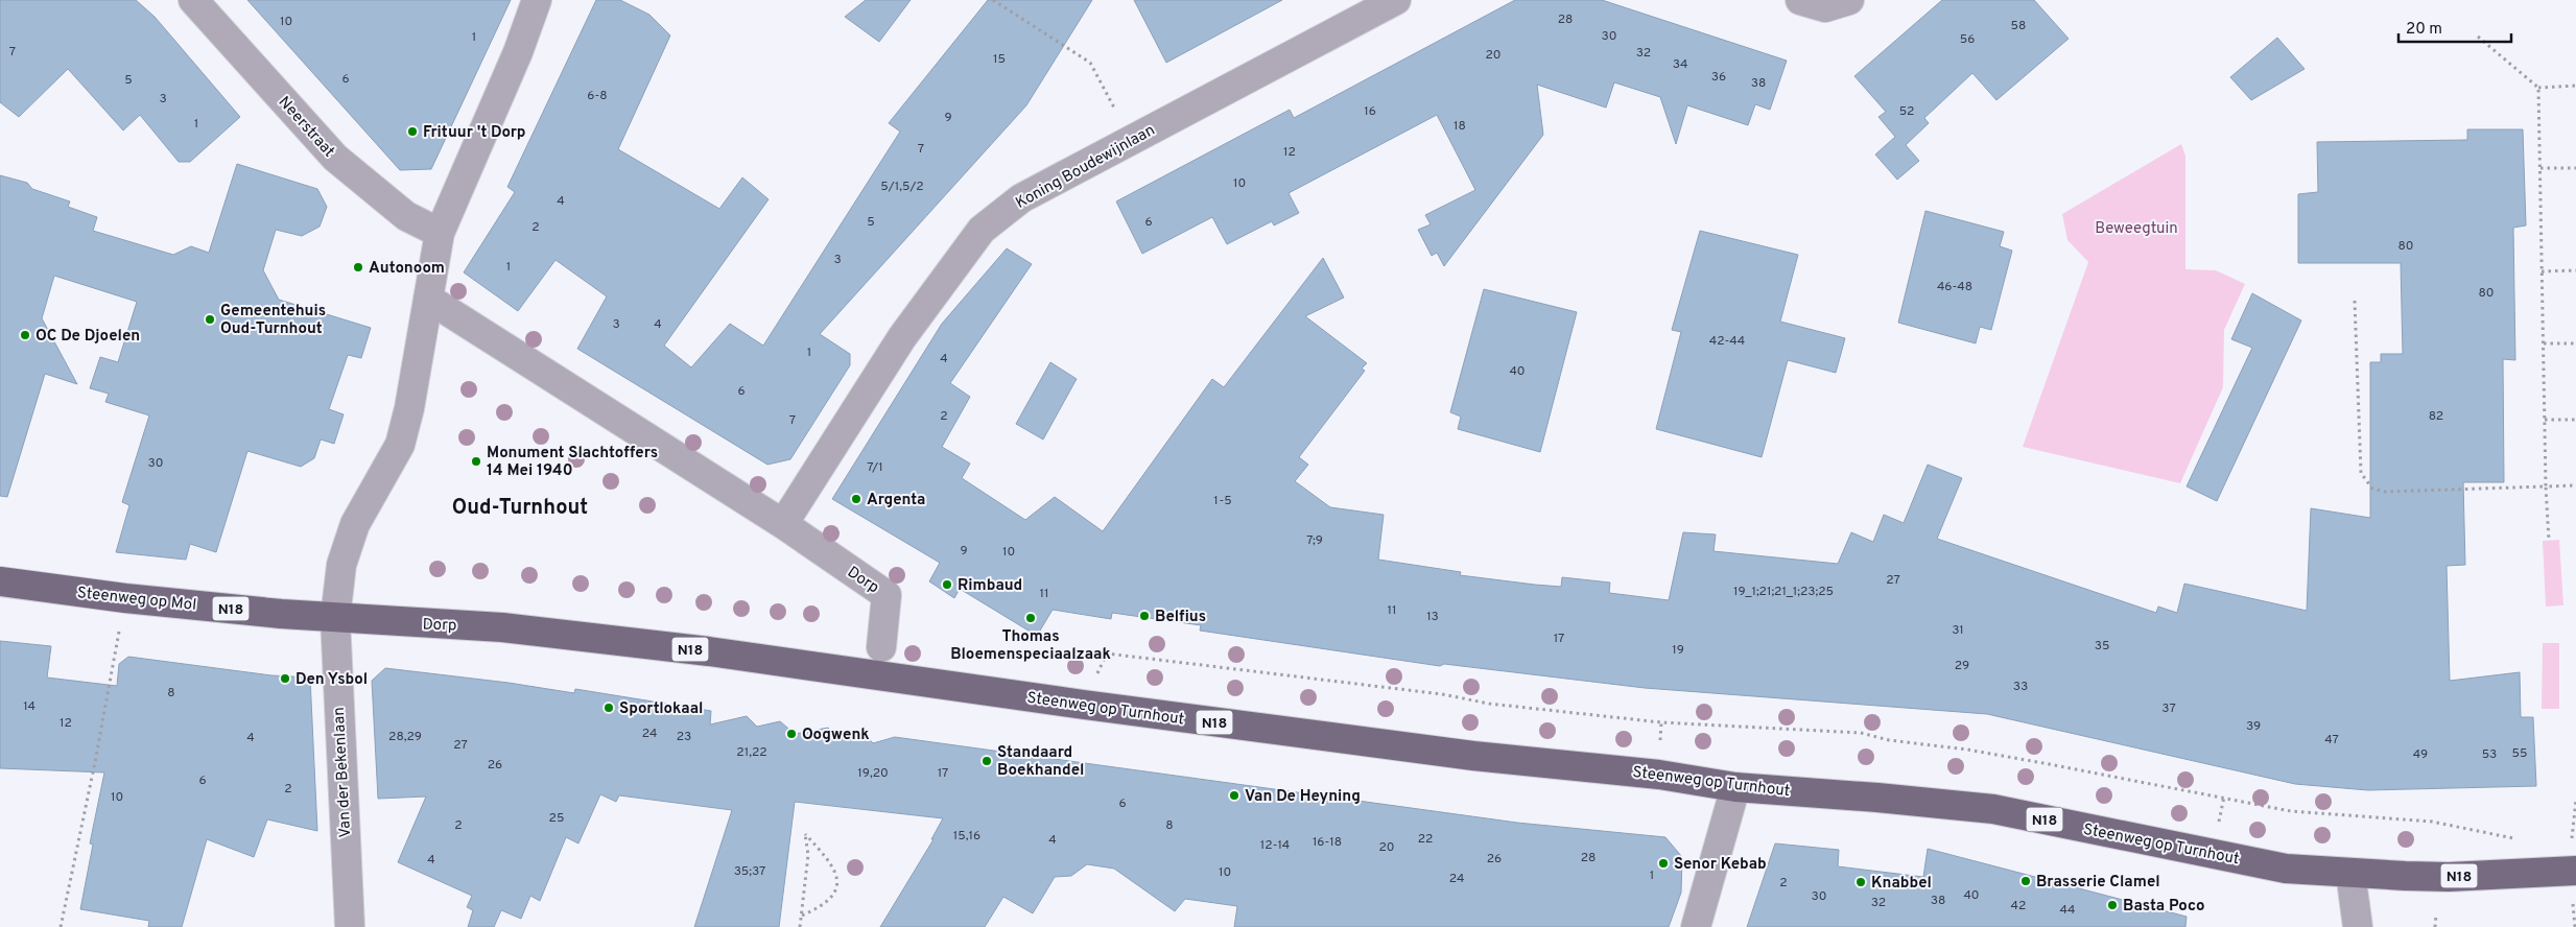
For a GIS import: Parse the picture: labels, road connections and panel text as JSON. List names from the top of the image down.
{
  "streets": {
    "main road": [
      "Dorp",
      "Steenweg op Mol",
      "N18",
      "Steenweg op Turnhout"
    ],
    "street": ["Neerstraat", "Koning Boudewijnlaan", "Van der Bekenlaan"]
  },
  "crossings": [
    ["Koning Boudewijnlaan", "Dorp"],
    ["Dorp", "Steenweg op Mol"],
    ["Dorp", "Steenweg op Turnhout"],
    ["Dorp", "Van der Bekenlaan"],
    ["Steenweg op Mol", "Van der Bekenlaan"]
  ],
  "districts": ["Oud-Turnhout"],
  "parks": ["Beweegtuin"],
  "places": [
    "Frituur 't Dorp",
    "Autonoom",
    "Gemeentehuis Oud-Turnhout",
    "OC De Djoelen",
    "Monument Slachtoffers 14 Mei 1940",
    "Argenta",
    "Rimbaud",
    "Belfius",
    "Thomas Bloemenspeciaalzaak",
    "Den Ysbol",
    "Sportlokaal",
    "Oogwenk",
    "Standaard Boekhandel",
    "Van De Heyning",
    "Senor Kebab",
    "Brasserie Clamel",
    "Knabbel",
    "Basta Poco"
  ],
  "house_numbers": [
    "28",
    "10",
    "58",
    "30",
    "1",
    "56",
    "7",
    "32",
    "20",
    "15",
    "34",
    "36",
    "6",
    "5",
    "38",
    "6-8",
    "3",
    "16",
    "52",
    "9",
    "1",
    "18",
    "7",
    "12",
    "10",
    "5/1,5/2",
    "4",
    "5",
    "6",
    "2",
    "80",
    "3",
    "1",
    "46-48",
    "80",
    "3",
    "4",
    "42-44",
    "1",
    "4",
    "40",
    "6",
    "2",
    "82",
    "7",
    "30",
    "7/1",
    "1-5",
    "7;9",
    "9",
    "10",
    "27",
    "19_1;21;21_1;23;25",
    "11",
    "11",
    "13",
    "31",
    "17",
    "35",
    "19",
    "29",
    "33",
    "8",
    "14",
    "37",
    "12",
    "39",
    "24",
    "28,29",
    "23",
    "4",
    "47",
    "27",
    "21,22",
    "55",
    "49",
    "53",
    "26",
    "19,20",
    "17",
    "6",
    "2",
    "10",
    "6",
    "25",
    "2",
    "8",
    "15,16",
    "22",
    "4",
    "16-18",
    "12-14",
    "20",
    "28",
    "26",
    "4",
    "35;37",
    "10",
    "1",
    "24",
    "2",
    "40",
    "30",
    "38",
    "32",
    "42",
    "44"
  ],
  "scale_bar": "20 m"
}
